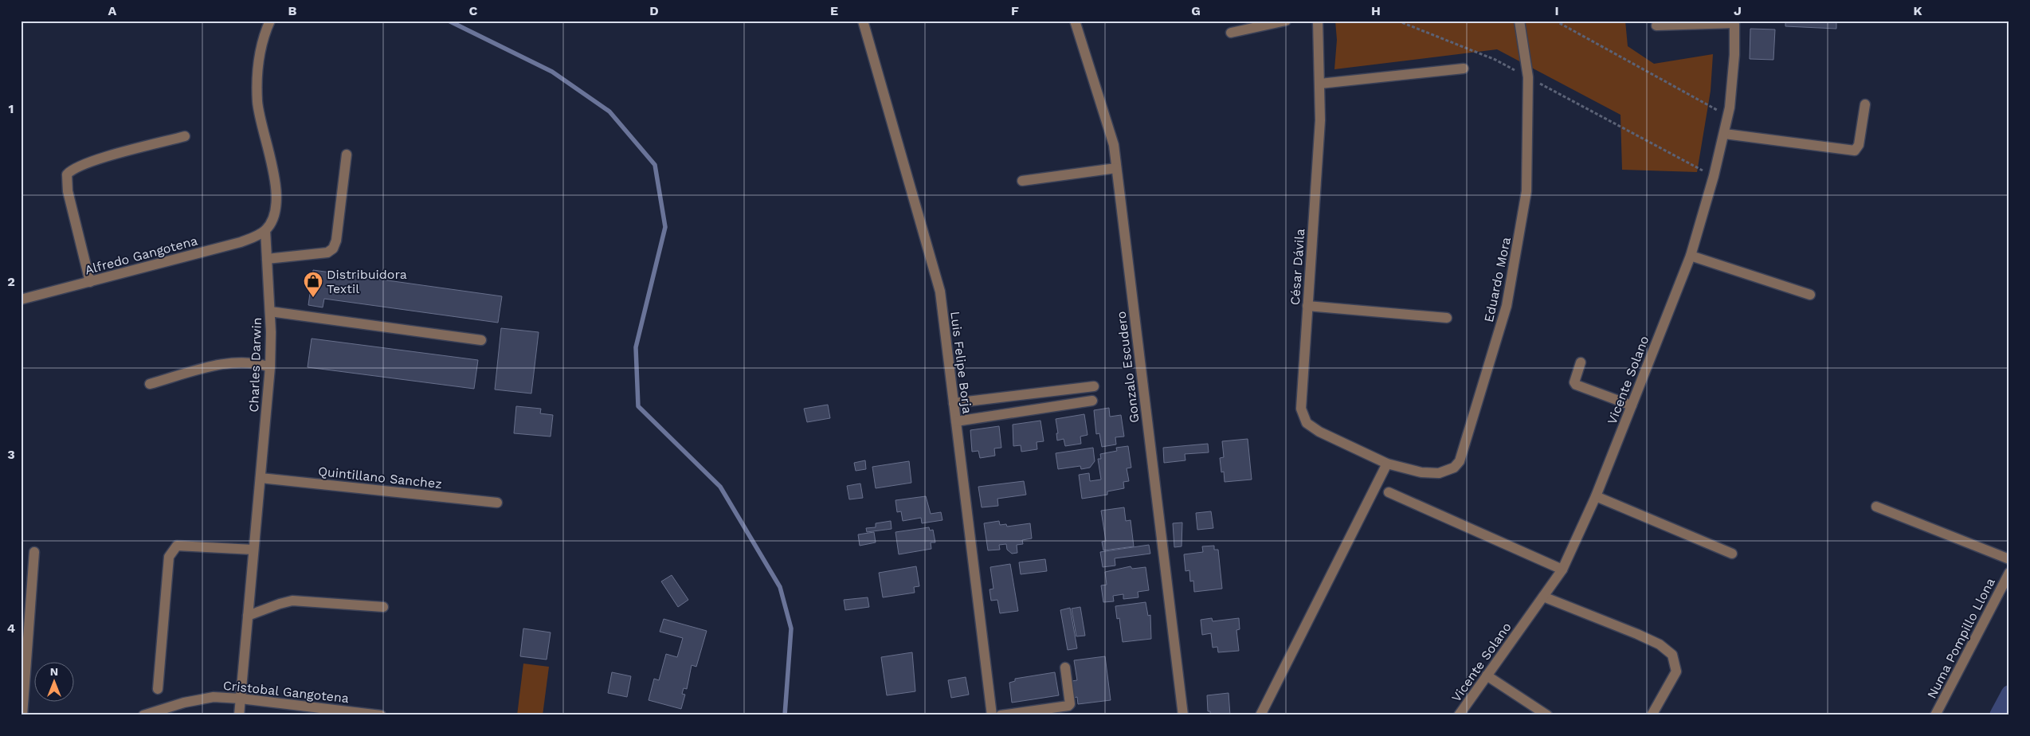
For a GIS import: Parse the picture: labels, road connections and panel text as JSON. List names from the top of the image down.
{
  "streets": {
    "street": [
      "Alfredo Gangotena",
      "César Dávila",
      "Eduardo Mora",
      "Luis Felipe Borja",
      "Charles Darwin",
      "Gonzalo Escudero",
      "Vicente Solano",
      "Quintillano Sanchez",
      "Numa Pompillo Llona",
      "Cristobal Gangotena"
    ]
  },
  "crossings": [
    ["Alfredo Gangotena", "Charles Darwin"],
    ["César Dávila", "Eduardo Mora"],
    ["Charles Darwin", "Quintillano Sanchez"],
    ["Charles Darwin", "Cristobal Gangotena"]
  ],
  "places": {
    "shop": ["Distribuidora Textil"]
  },
  "north": "top",
  "grid": {
    "columns": [
      "A",
      "B",
      "C",
      "D",
      "E",
      "F",
      "G",
      "H",
      "I",
      "J",
      "K"
    ],
    "rows": [
      "1",
      "2",
      "3",
      "4"
    ]
  }
}
